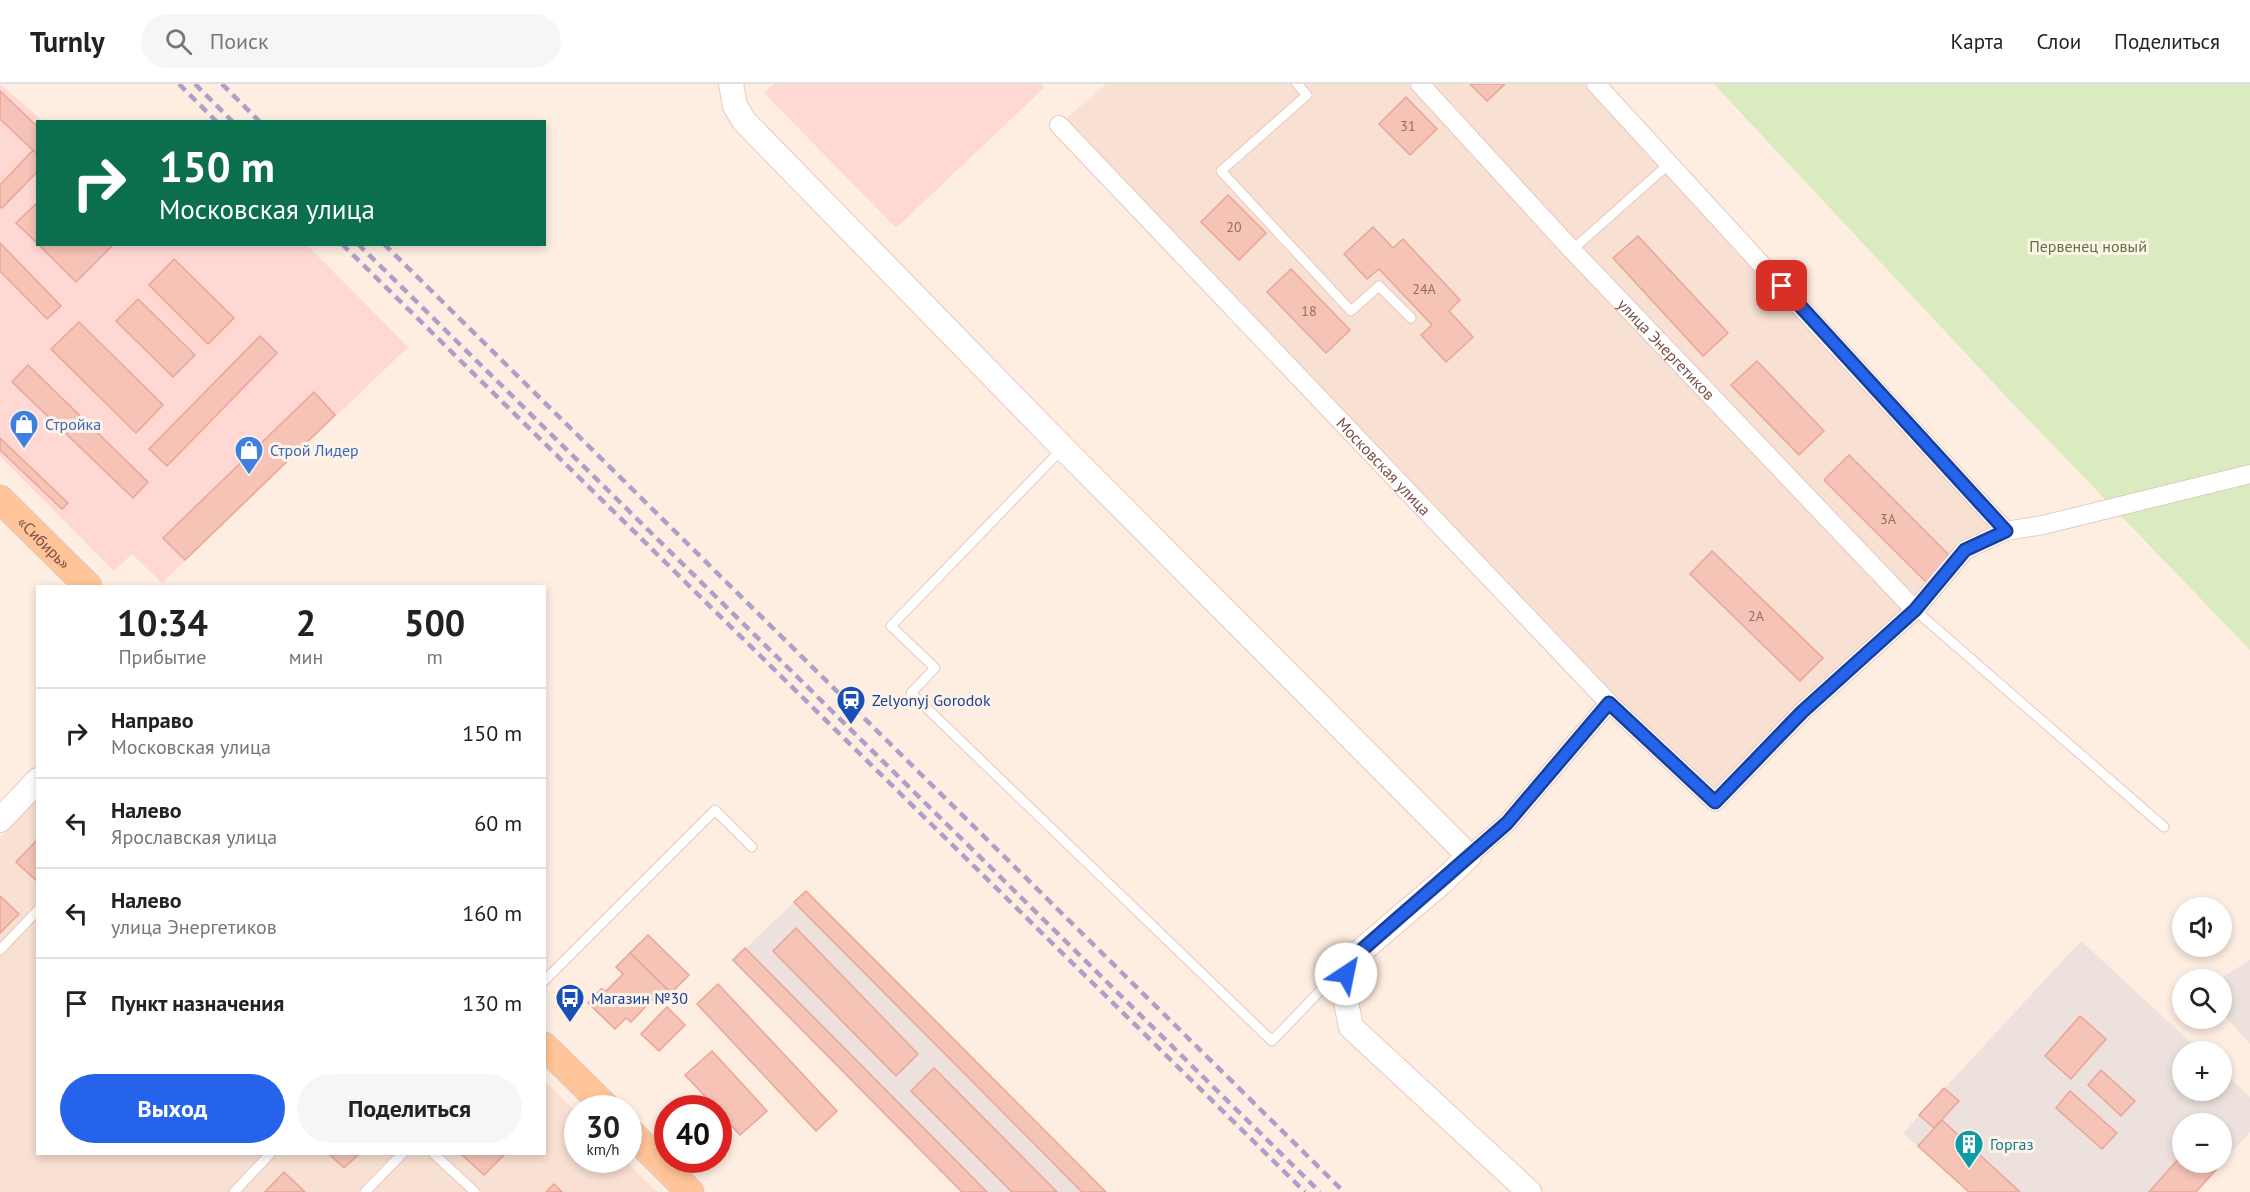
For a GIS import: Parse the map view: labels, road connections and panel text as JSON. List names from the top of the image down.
{
  "streets": {
    "main road": ["«Сибирь»"],
    "street": ["улица Энергетиков", "Московская улица"]
  },
  "crossings": [
    ["улица Энергетиков", "Московская улица"]
  ],
  "parks": ["Первенец новый"],
  "places": {
    "shop": ["Стройка", "Строй Лидер"],
    "station": ["Zelyonyj Gorodok"],
    "bus stop": ["Магазин №30"],
    "building": ["Горгаз"]
  },
  "house_numbers": [
    "31",
    "20",
    "24А",
    "18",
    "3А",
    "2А"
  ],
  "page": {
    "header": "Turnly",
    "search": "Поиск",
    "nav": ["Карта", "Слои", "Поделиться"],
    "turn": ["150 m", "Московская улица"],
    "eta": [
      "10:34",
      "Прибытие",
      "2",
      "мин",
      "500",
      "m"
    ],
    "list": [
      {
        "name": "Направо",
        "note": "Московская улица",
        "value": "150 m"
      },
      {
        "name": "Налево",
        "note": "Ярославская улица",
        "value": "60 m"
      },
      {
        "name": "Налево",
        "note": "улица Энергетиков",
        "value": "160 m"
      },
      {
        "name": "Пункт назначения",
        "value": "130 m"
      }
    ],
    "map_buttons": ["+", "−"],
    "buttons": ["Выход", "Поделиться"],
    "speed": "30 km/h",
    "limit": "40"
  }
}
